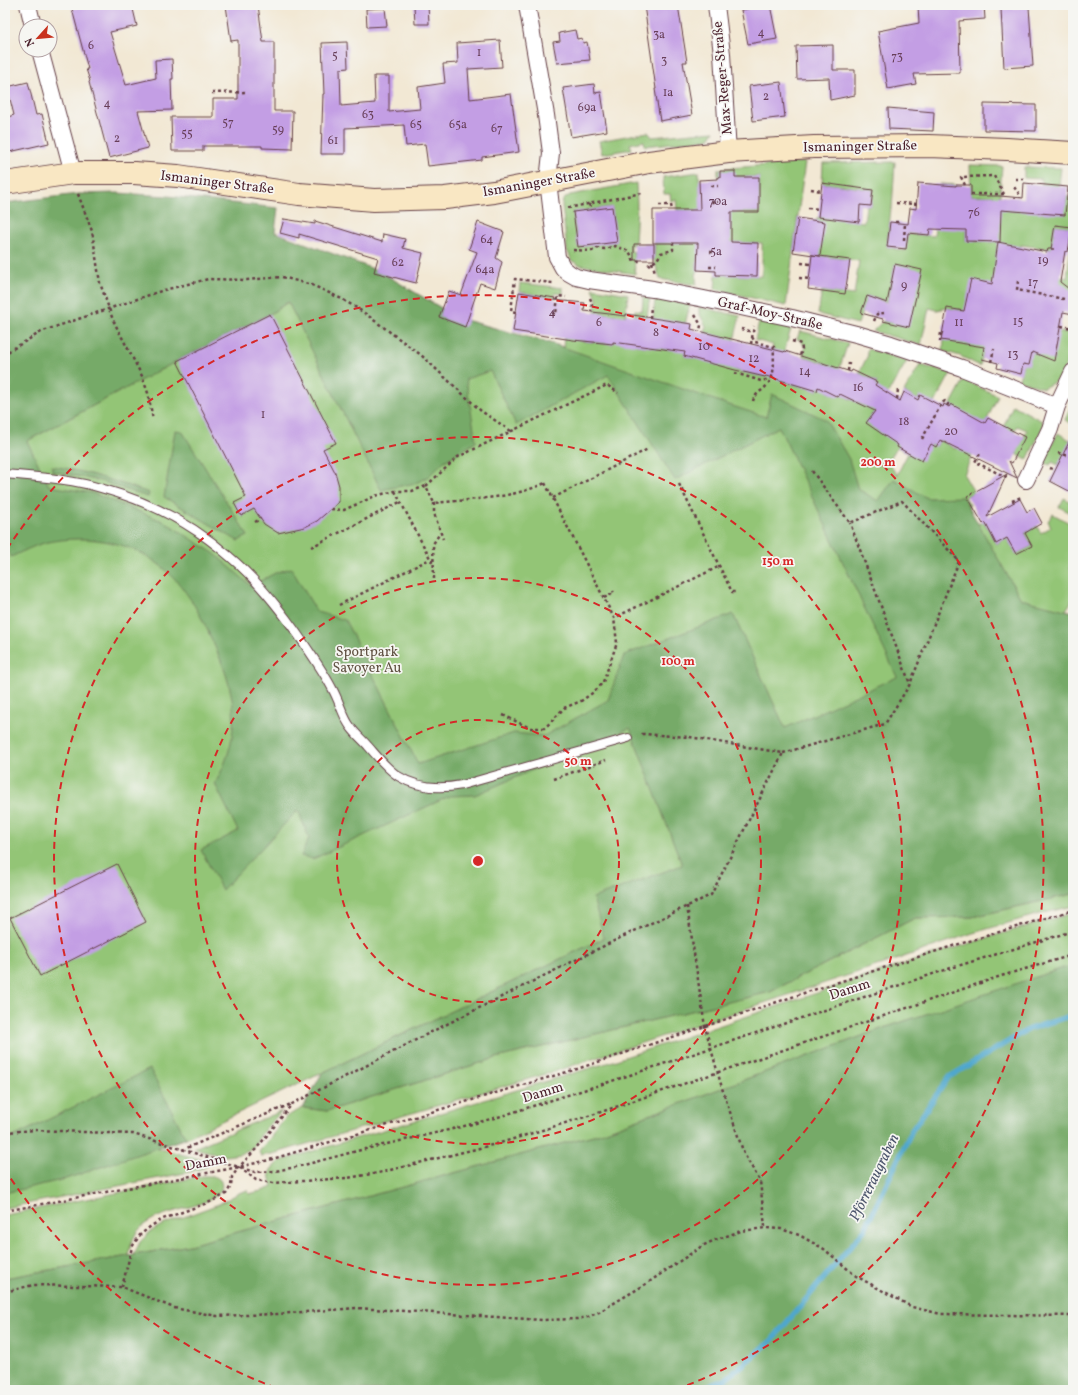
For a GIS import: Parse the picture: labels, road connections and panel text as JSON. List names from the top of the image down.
{
  "streets": {
    "street": ["Max-Reger-Straße", "Ismaninger Straße", "Graf-Moy-Straße"],
    "path": ["Damm"]
  },
  "crossings": [
    ["Max-Reger-Straße", "Ismaninger Straße"],
    ["Ismaninger Straße", "Graf-Moy-Straße"]
  ],
  "water": ["Pförreraugraben"],
  "parks": ["Sportpark Savoyer Au"],
  "house_numbers": [
    "4",
    "3a",
    "6",
    "1",
    "5",
    "73",
    "3",
    "1a",
    "2",
    "4",
    "69a",
    "63",
    "57",
    "65",
    "65a",
    "67",
    "59",
    "55",
    "2",
    "61",
    "70a",
    "76",
    "64",
    "5a",
    "19",
    "62",
    "64a",
    "17",
    "9",
    "4",
    "15",
    "6",
    "11",
    "8",
    "10",
    "13",
    "12",
    "14",
    "16",
    "1",
    "18",
    "20"
  ],
  "north": "bottom left",
  "rings": [
    "200 m",
    "150 m",
    "100 m",
    "50 m"
  ]
}
